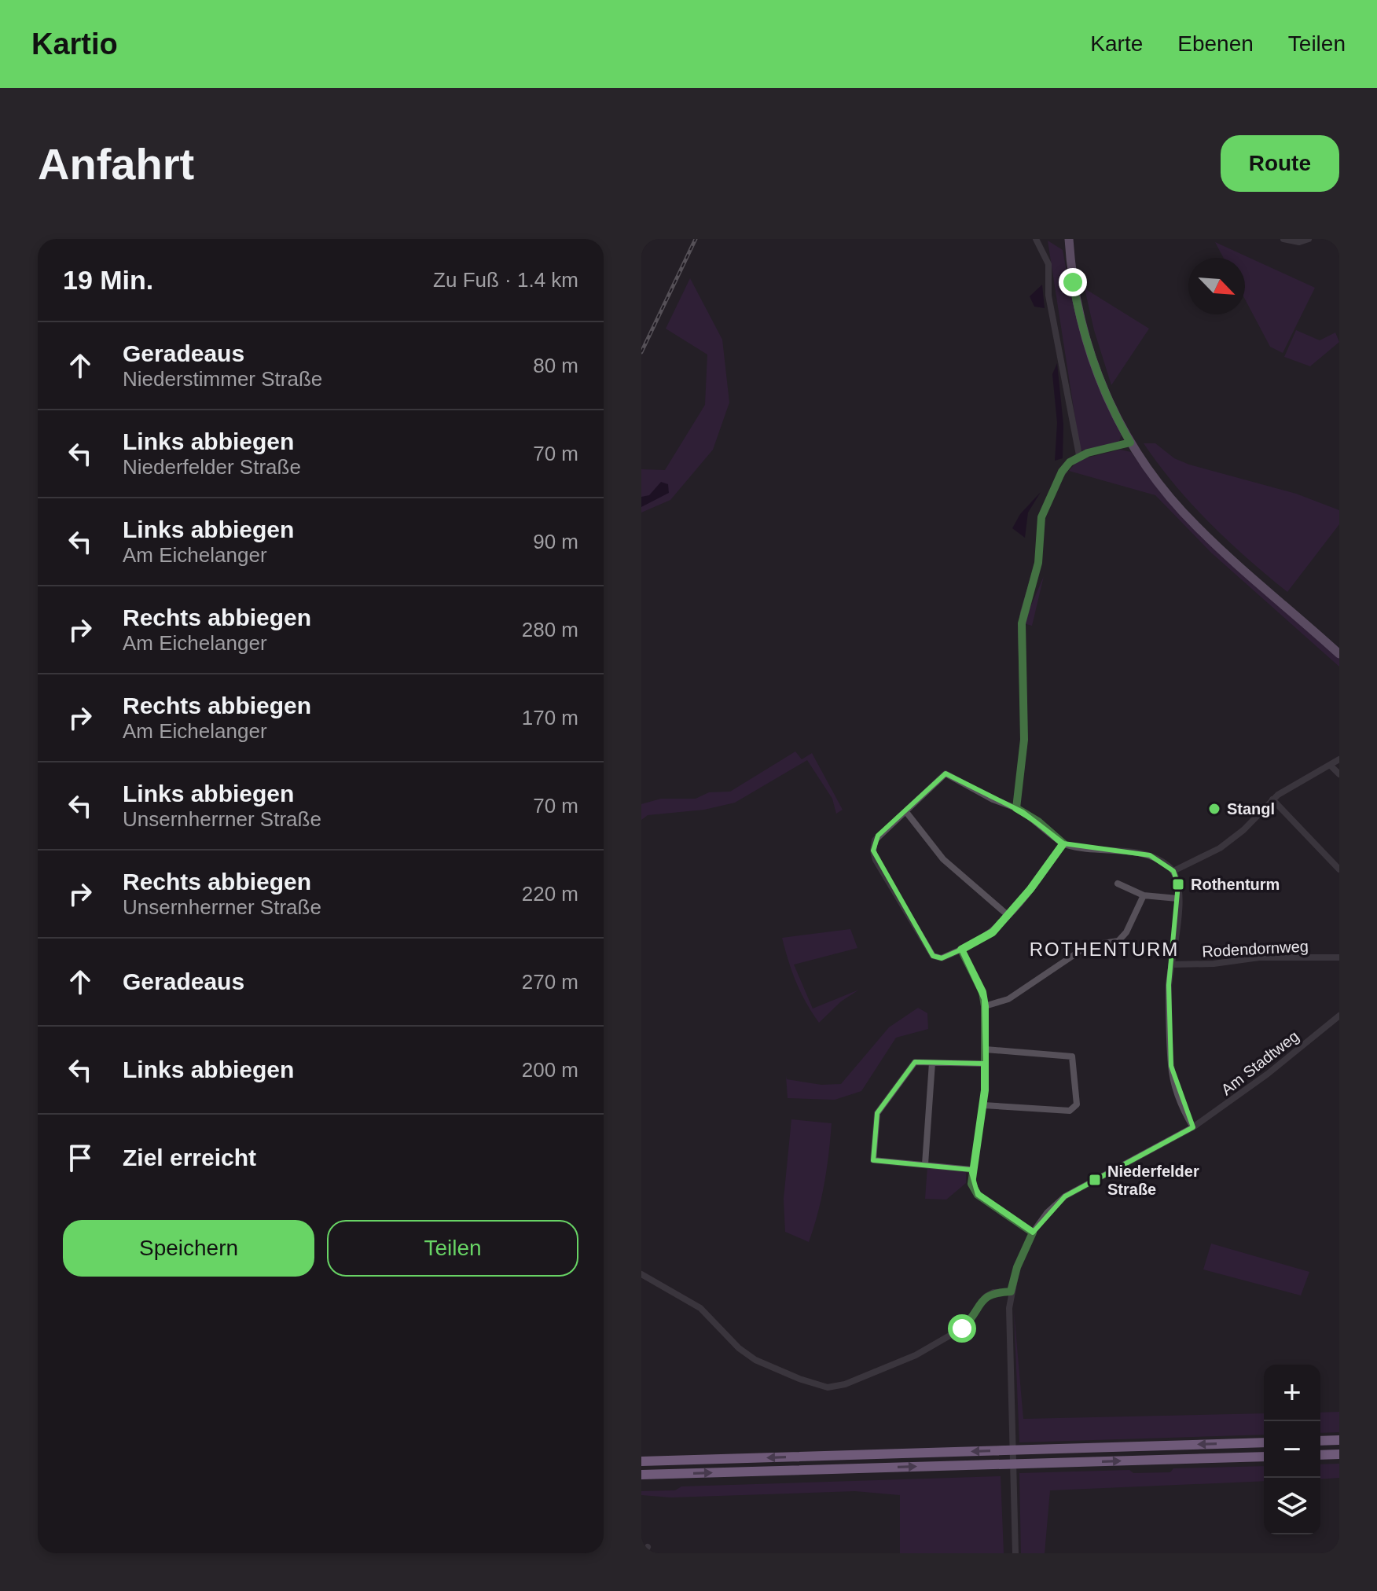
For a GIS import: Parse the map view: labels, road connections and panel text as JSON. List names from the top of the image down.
{
  "streets": {
    "street": ["Rodendornweg", "Am Stadtweg"]
  },
  "districts": ["ROTHENTURM"],
  "places": {
    "other": ["Stangl"],
    "transit": ["Rothenturm", "Niederfelder Straße"]
  },
  "north": "bottom right",
  "page": {
    "header": "Kartio",
    "nav": ["Karte", "Ebenen", "Teilen"],
    "buttons": [
      "Route",
      ["Speichern", "Teilen"]
    ],
    "title": "Anfahrt",
    "heading": ["19 Min.", "Zu Fuß · 1.4 km"],
    "list": [
      ["Geradeaus", "Niederstimmer Straße", "80 m"],
      ["Links abbiegen", "Niederfelder Straße", "70 m"],
      ["Links abbiegen", "Am Eichelanger", "90 m"],
      ["Rechts abbiegen", "Am Eichelanger", "280 m"],
      ["Rechts abbiegen", "Am Eichelanger", "170 m"],
      ["Links abbiegen", "Unsernherrner Straße", "70 m"],
      ["Rechts abbiegen", "Unsernherrner Straße", "220 m"],
      ["Geradeaus", "270 m"],
      ["Links abbiegen", "200 m"],
      "Ziel erreicht"
    ],
    "map_buttons": ["+", "−"]
  }
}
